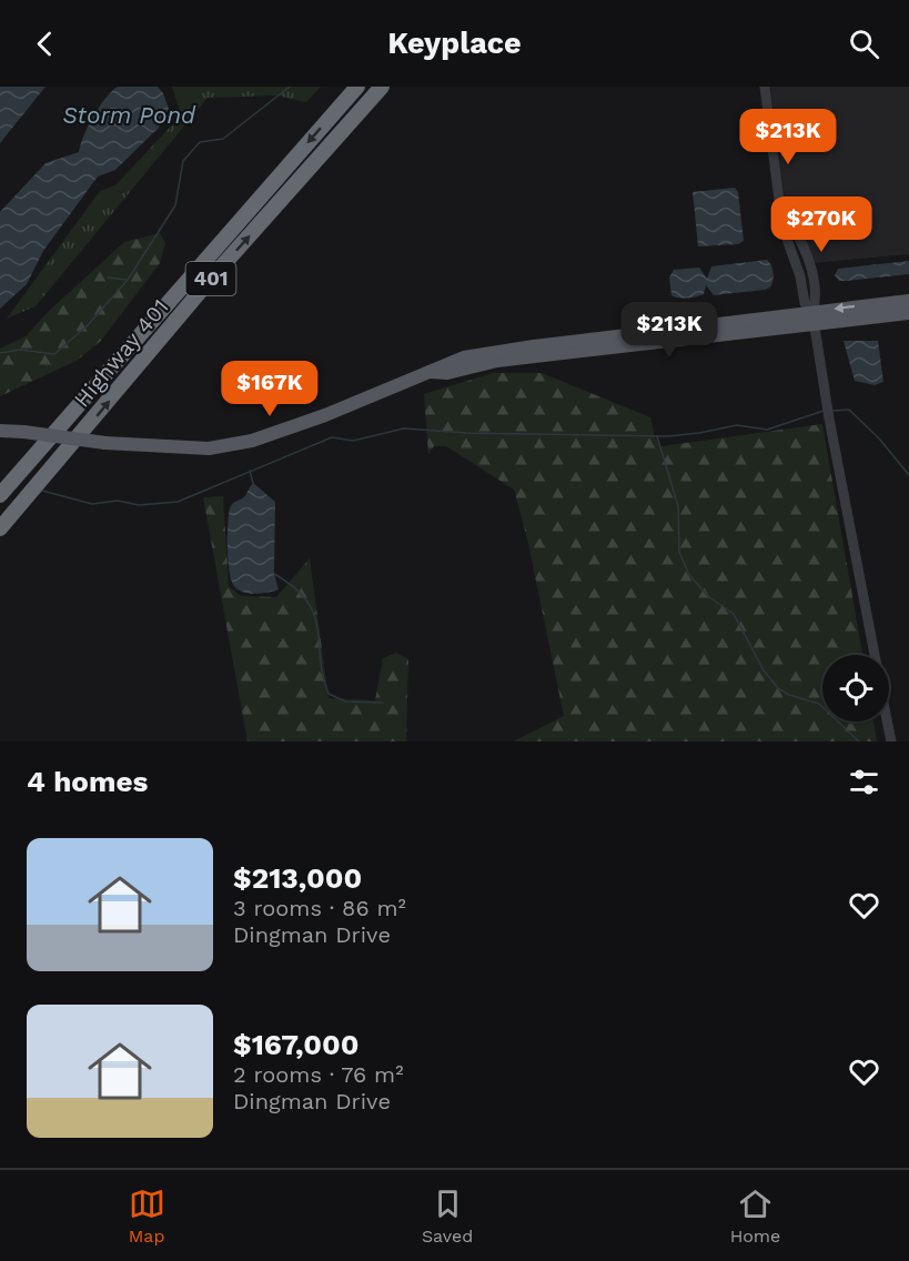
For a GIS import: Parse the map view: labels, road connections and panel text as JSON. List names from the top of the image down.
{
  "streets": {
    "highway": ["401", "Highway 401"]
  },
  "water": ["Storm Pond"],
  "page": {
    "header": "Keyplace",
    "price": [
      "$213K",
      "$270K",
      "$213K",
      "$167K"
    ],
    "heading": "4 homes",
    "list": [
      {
        "name": "$213,000",
        "note": "3 rooms · 86 m² · Dingman Drive"
      },
      {
        "name": "$167,000",
        "note": "2 rooms · 76 m² · Dingman Drive"
      }
    ],
    "tabs": ["Map", "Saved", "Home"]
  }
}
